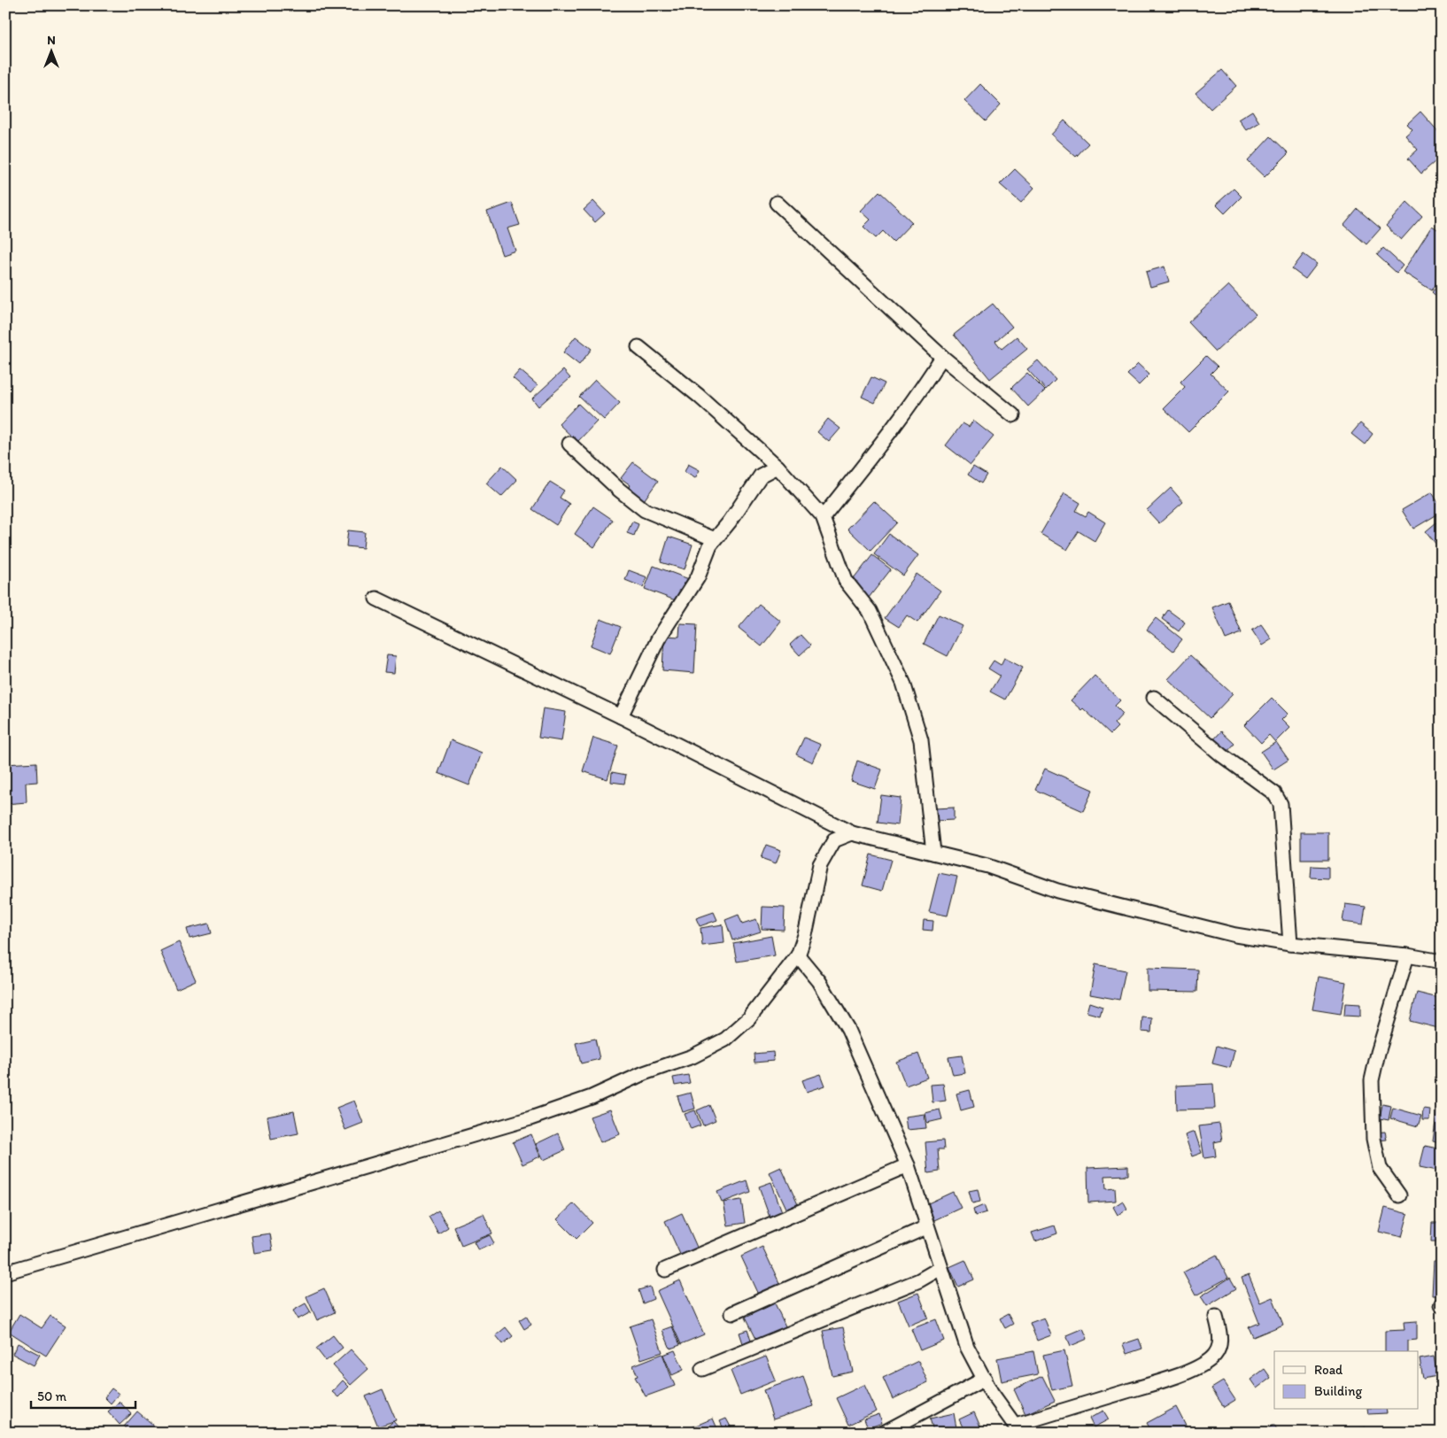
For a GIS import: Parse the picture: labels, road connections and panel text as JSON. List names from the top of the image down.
{
  "legend": ["Road", "Building"],
  "scale_bar": "50 m",
  "north": "top"
}
